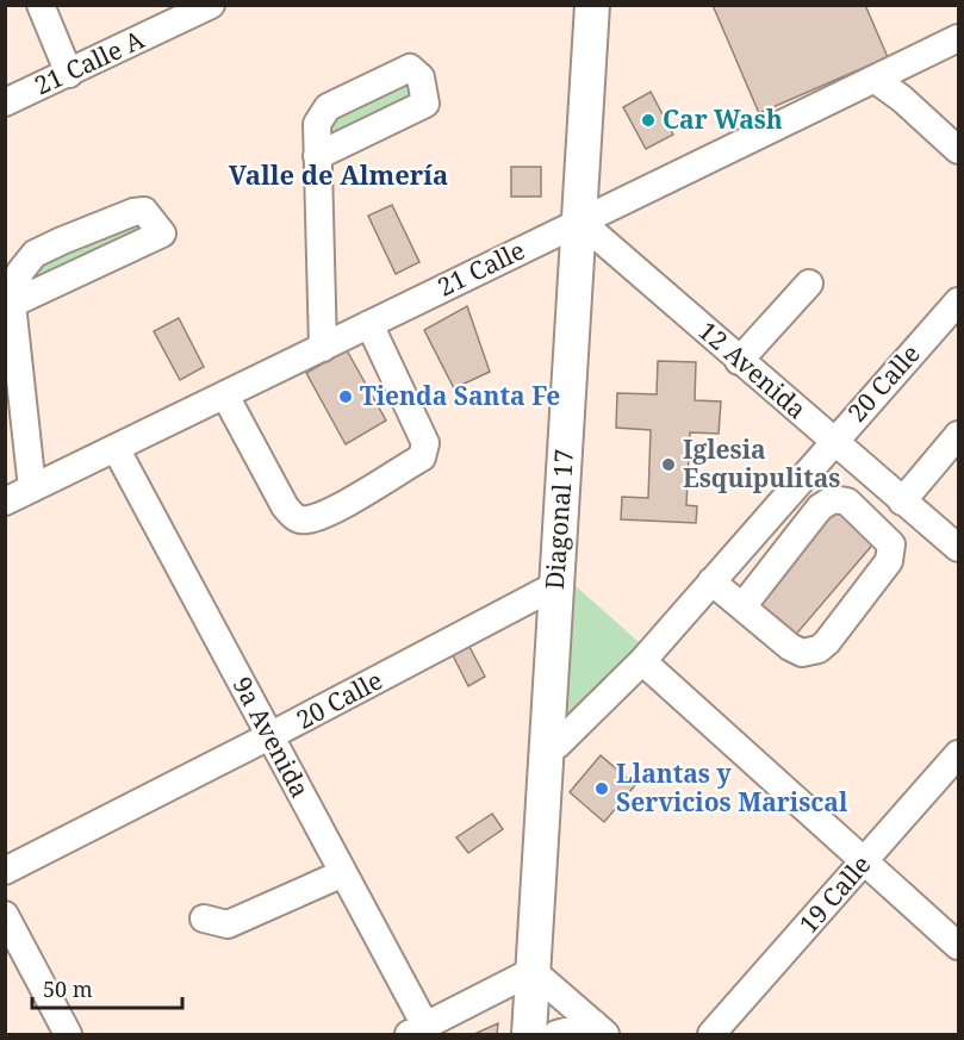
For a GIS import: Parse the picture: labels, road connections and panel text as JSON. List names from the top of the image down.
{
  "streets": {
    "main road": ["Diagonal 17"],
    "street": [
      "21 Calle A",
      "21 Calle",
      "12 Avenida",
      "20 Calle",
      "9a Avenida",
      "19 Calle"
    ]
  },
  "crossings": [
    ["21 Calle", "12 Avenida"],
    ["21 Calle", "Diagonal 17"],
    ["21 Calle", "9a Avenida"],
    ["12 Avenida", "20 Calle"],
    ["12 Avenida", "Diagonal 17"],
    ["20 Calle", "Diagonal 17"],
    ["20 Calle", "9a Avenida"]
  ],
  "districts": ["Valle de Almería"],
  "places": [
    "Car Wash",
    "Tienda Santa Fe",
    "Iglesia Esquipulitas",
    "Llantas y Servicios Mariscal"
  ],
  "scale_bar": "50 m"
}
